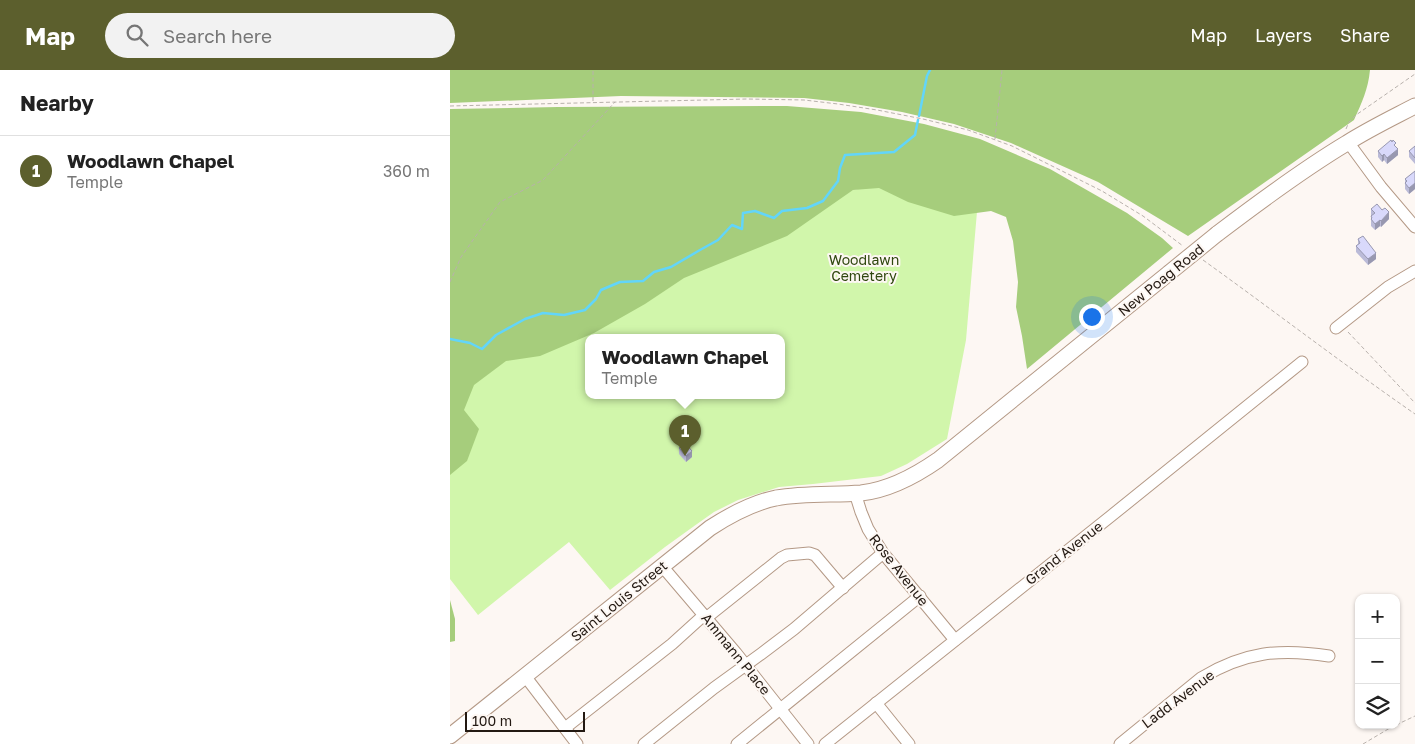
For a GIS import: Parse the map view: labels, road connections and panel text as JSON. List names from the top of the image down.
{
  "streets": {
    "main road": ["New Poag Road", "Saint Louis Street"],
    "street": [
      "Grand Avenue",
      "Rose Avenue",
      "Ammann Place",
      "Ladd Avenue"
    ]
  },
  "crossings": [
    ["New Poag Road", "Rose Avenue"],
    ["New Poag Road", "Saint Louis Street"],
    ["Grand Avenue", "Rose Avenue"],
    ["Saint Louis Street", "Ammann Place"]
  ],
  "parks": ["Woodlawn Cemetery"],
  "scale_bar": "100 m",
  "page": {
    "header": "Map",
    "search": "Search here",
    "nav": ["Map", "Layers", "Share"],
    "heading": "Nearby",
    "list": [
      {
        "mark": "1",
        "name": "Woodlawn Chapel",
        "note": "Temple",
        "value": "360 m"
      }
    ],
    "popup": ["Woodlawn Chapel", "Temple"],
    "pins": "1",
    "map_buttons": ["+", "−"],
    "scale": "100 m"
  }
}
